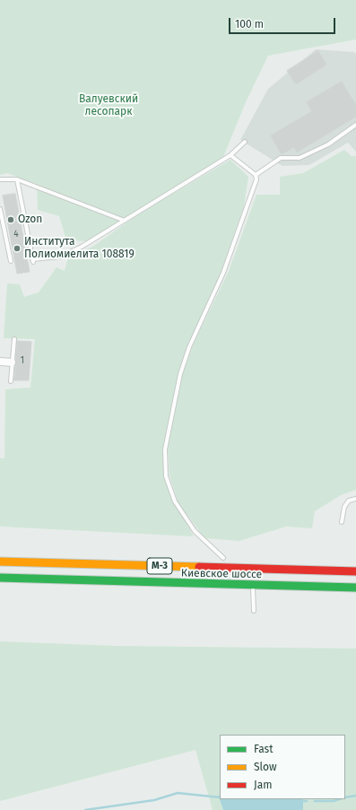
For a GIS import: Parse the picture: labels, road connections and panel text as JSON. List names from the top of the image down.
{
  "streets": {
    "highway": ["М-3", "Киевское шоссе"]
  },
  "parks": ["Валуевский лесопарк"],
  "places": ["Ozon", "Института Полиомиелита 108819"],
  "house_numbers": ["4", "1"],
  "legend": ["Fast", "Slow", "Jam"],
  "scale_bar": "100 m"
}
